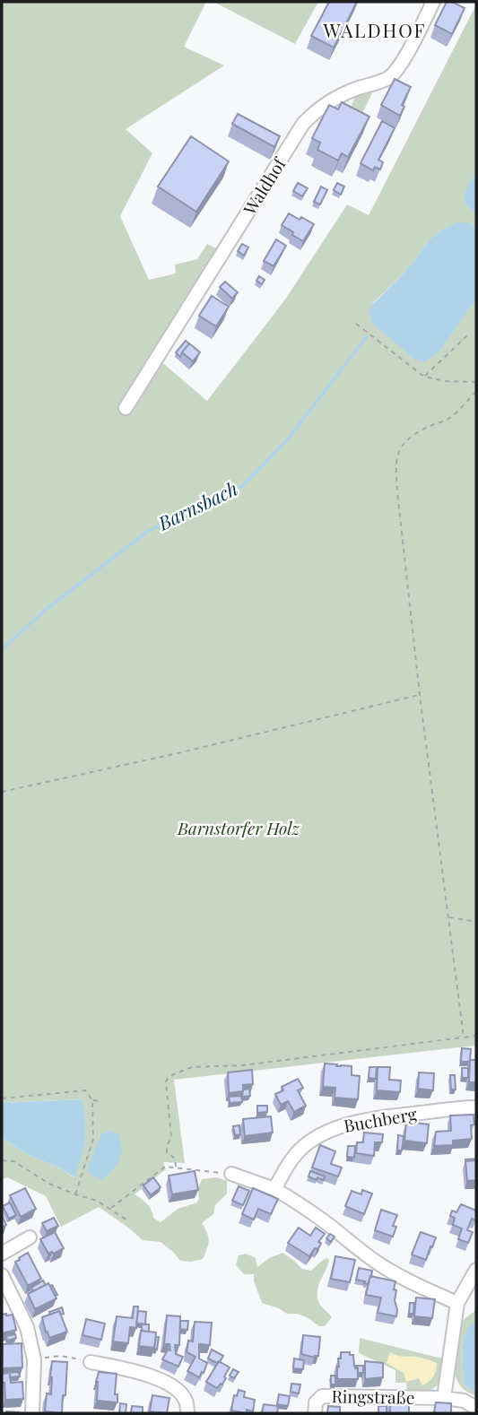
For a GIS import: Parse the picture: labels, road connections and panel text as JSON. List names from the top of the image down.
{
  "streets": {
    "street": ["Waldhof", "Buchberg", "Ringstraße"]
  },
  "districts": ["WALDHOF"],
  "water": ["Barnsbach"],
  "parks": ["Barnstorfer Holz"]
}
